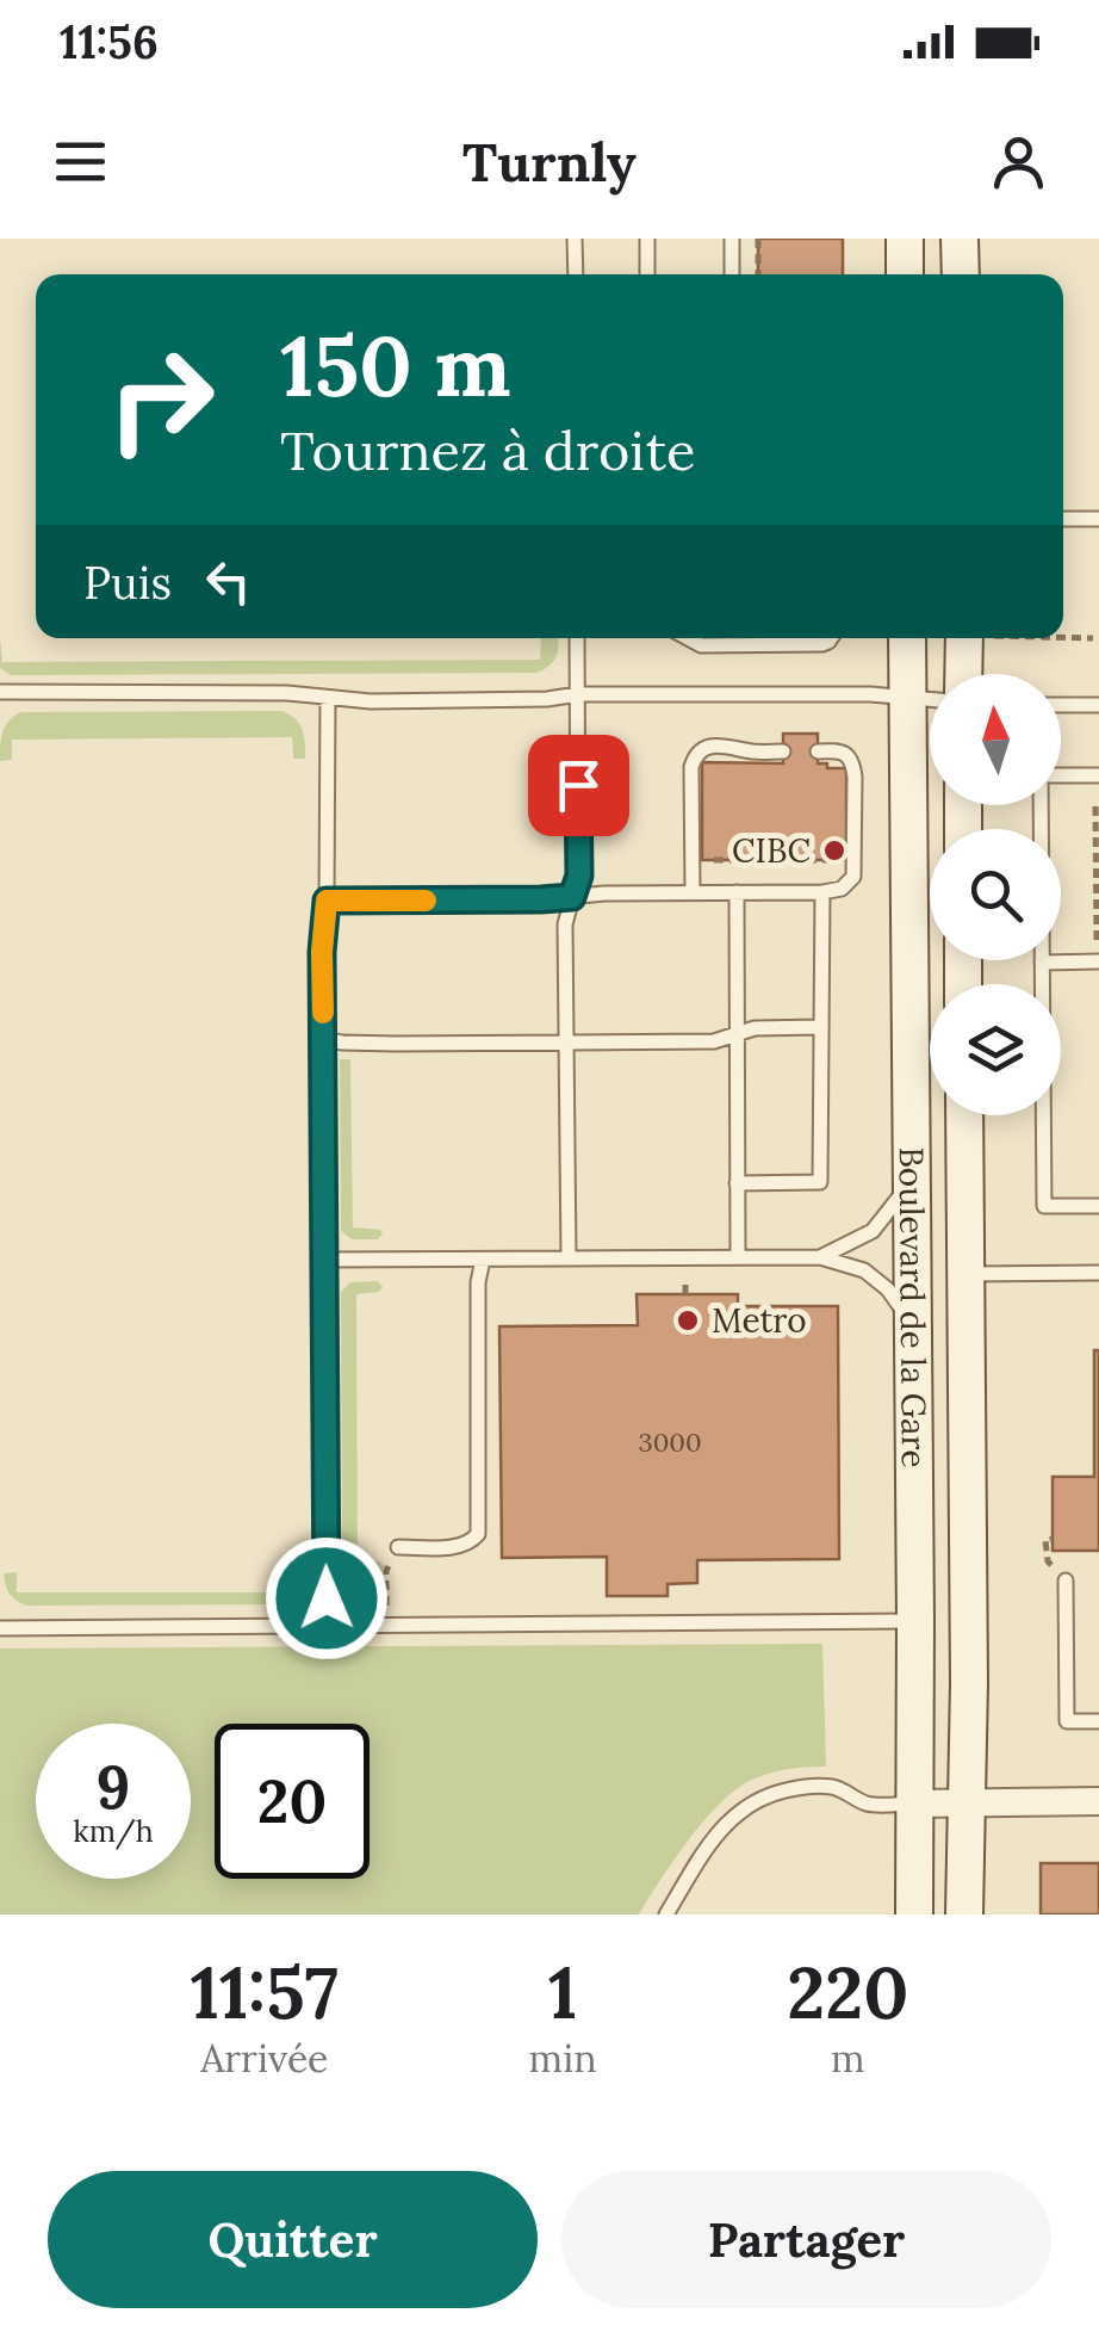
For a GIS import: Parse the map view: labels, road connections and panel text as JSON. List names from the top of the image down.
{
  "streets": {
    "main road": ["Boulevard de la Gare"]
  },
  "places": ["CIBC", "Metro"],
  "house_numbers": ["3000"],
  "north": "top",
  "page": {
    "status": "11:56",
    "header": "Turnly",
    "turn": ["150 m", "Tournez à droite"],
    "then": "Puis",
    "speed": "9 km/h",
    "limit": "20",
    "eta": [
      "11:57",
      "Arrivée",
      "1",
      "min",
      "220",
      "m"
    ],
    "buttons": ["Quitter", "Partager"]
  }
}
